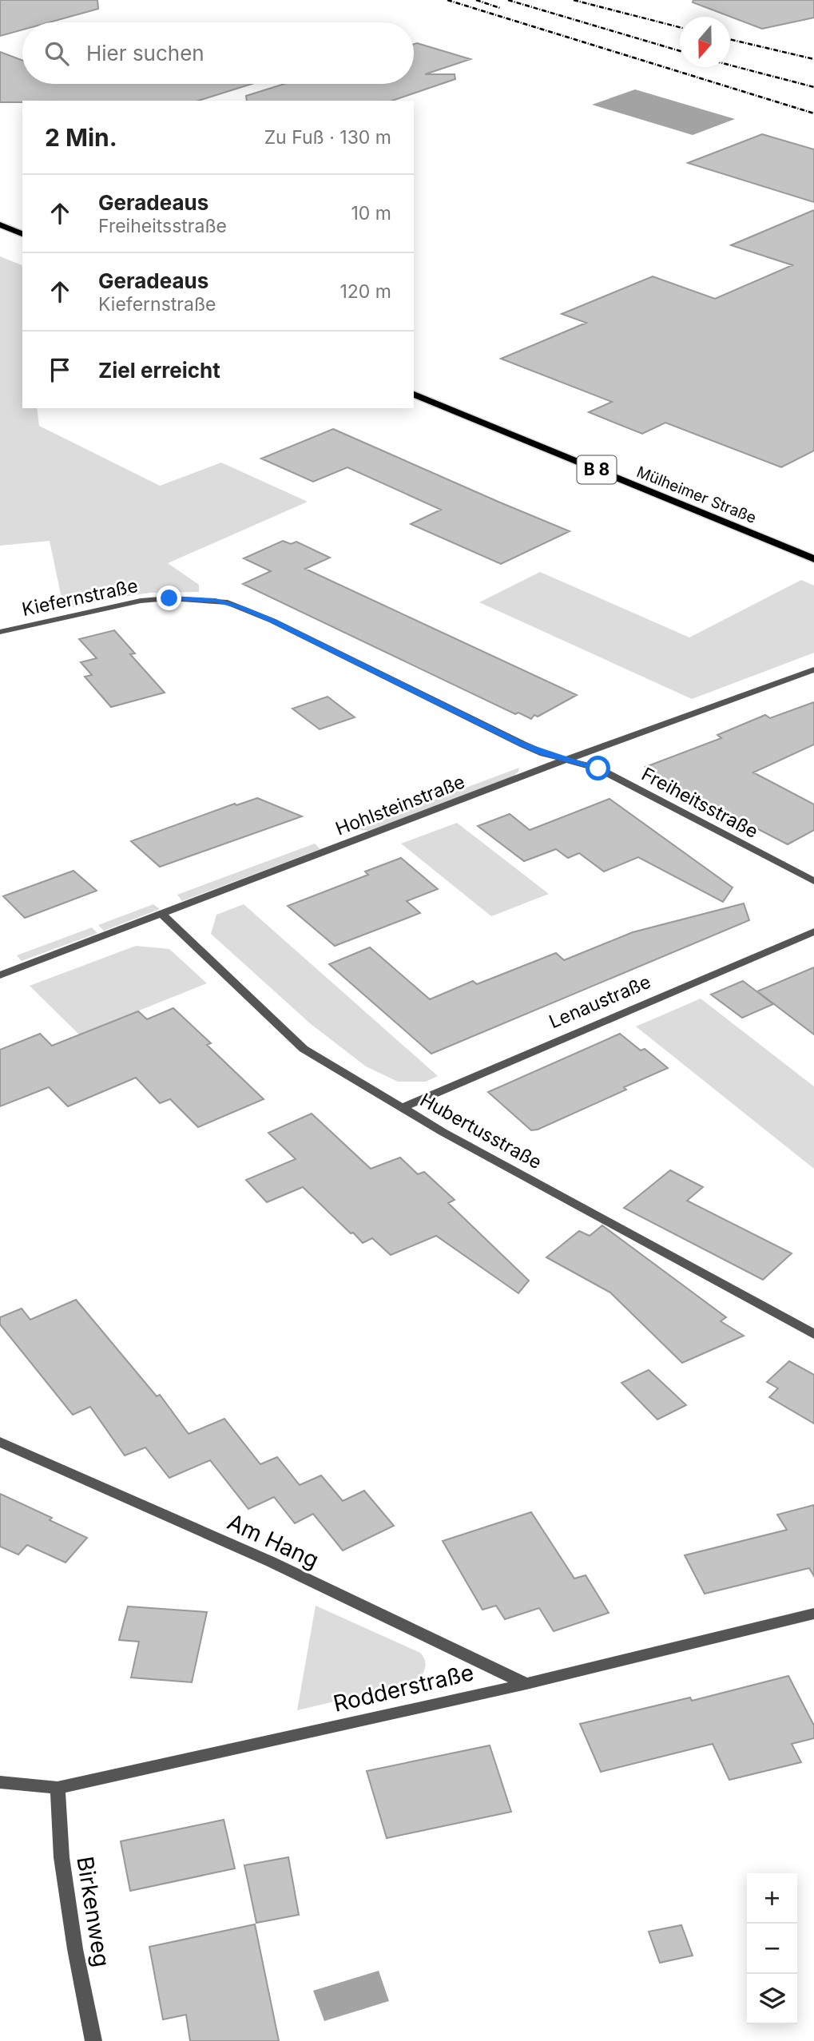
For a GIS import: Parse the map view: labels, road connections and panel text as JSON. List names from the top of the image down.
{
  "streets": {
    "main road": ["B 8", "Mülheimer Straße"],
    "street": [
      "Kiefernstraße",
      "Freiheitsstraße",
      "Hohlsteinstraße",
      "Lenaustraße",
      "Hubertusstraße",
      "Am Hang",
      "Rodderstraße",
      "Birkenweg"
    ]
  },
  "crossings": [
    ["Kiefernstraße", "Freiheitsstraße"],
    ["Kiefernstraße", "Hohlsteinstraße"],
    ["Freiheitsstraße", "Hohlsteinstraße"],
    ["Hohlsteinstraße", "Hubertusstraße"],
    ["Lenaustraße", "Hubertusstraße"],
    ["Am Hang", "Rodderstraße"],
    ["Rodderstraße", "Birkenweg"]
  ],
  "north": "bottom",
  "page": {
    "search": "Hier suchen",
    "heading": ["2 Min.", "Zu Fuß · 130 m"],
    "list": [
      ["Geradeaus", "Freiheitsstraße", "10 m"],
      ["Geradeaus", "Kiefernstraße", "120 m"],
      "Ziel erreicht"
    ],
    "map_buttons": ["+", "−"]
  }
}
